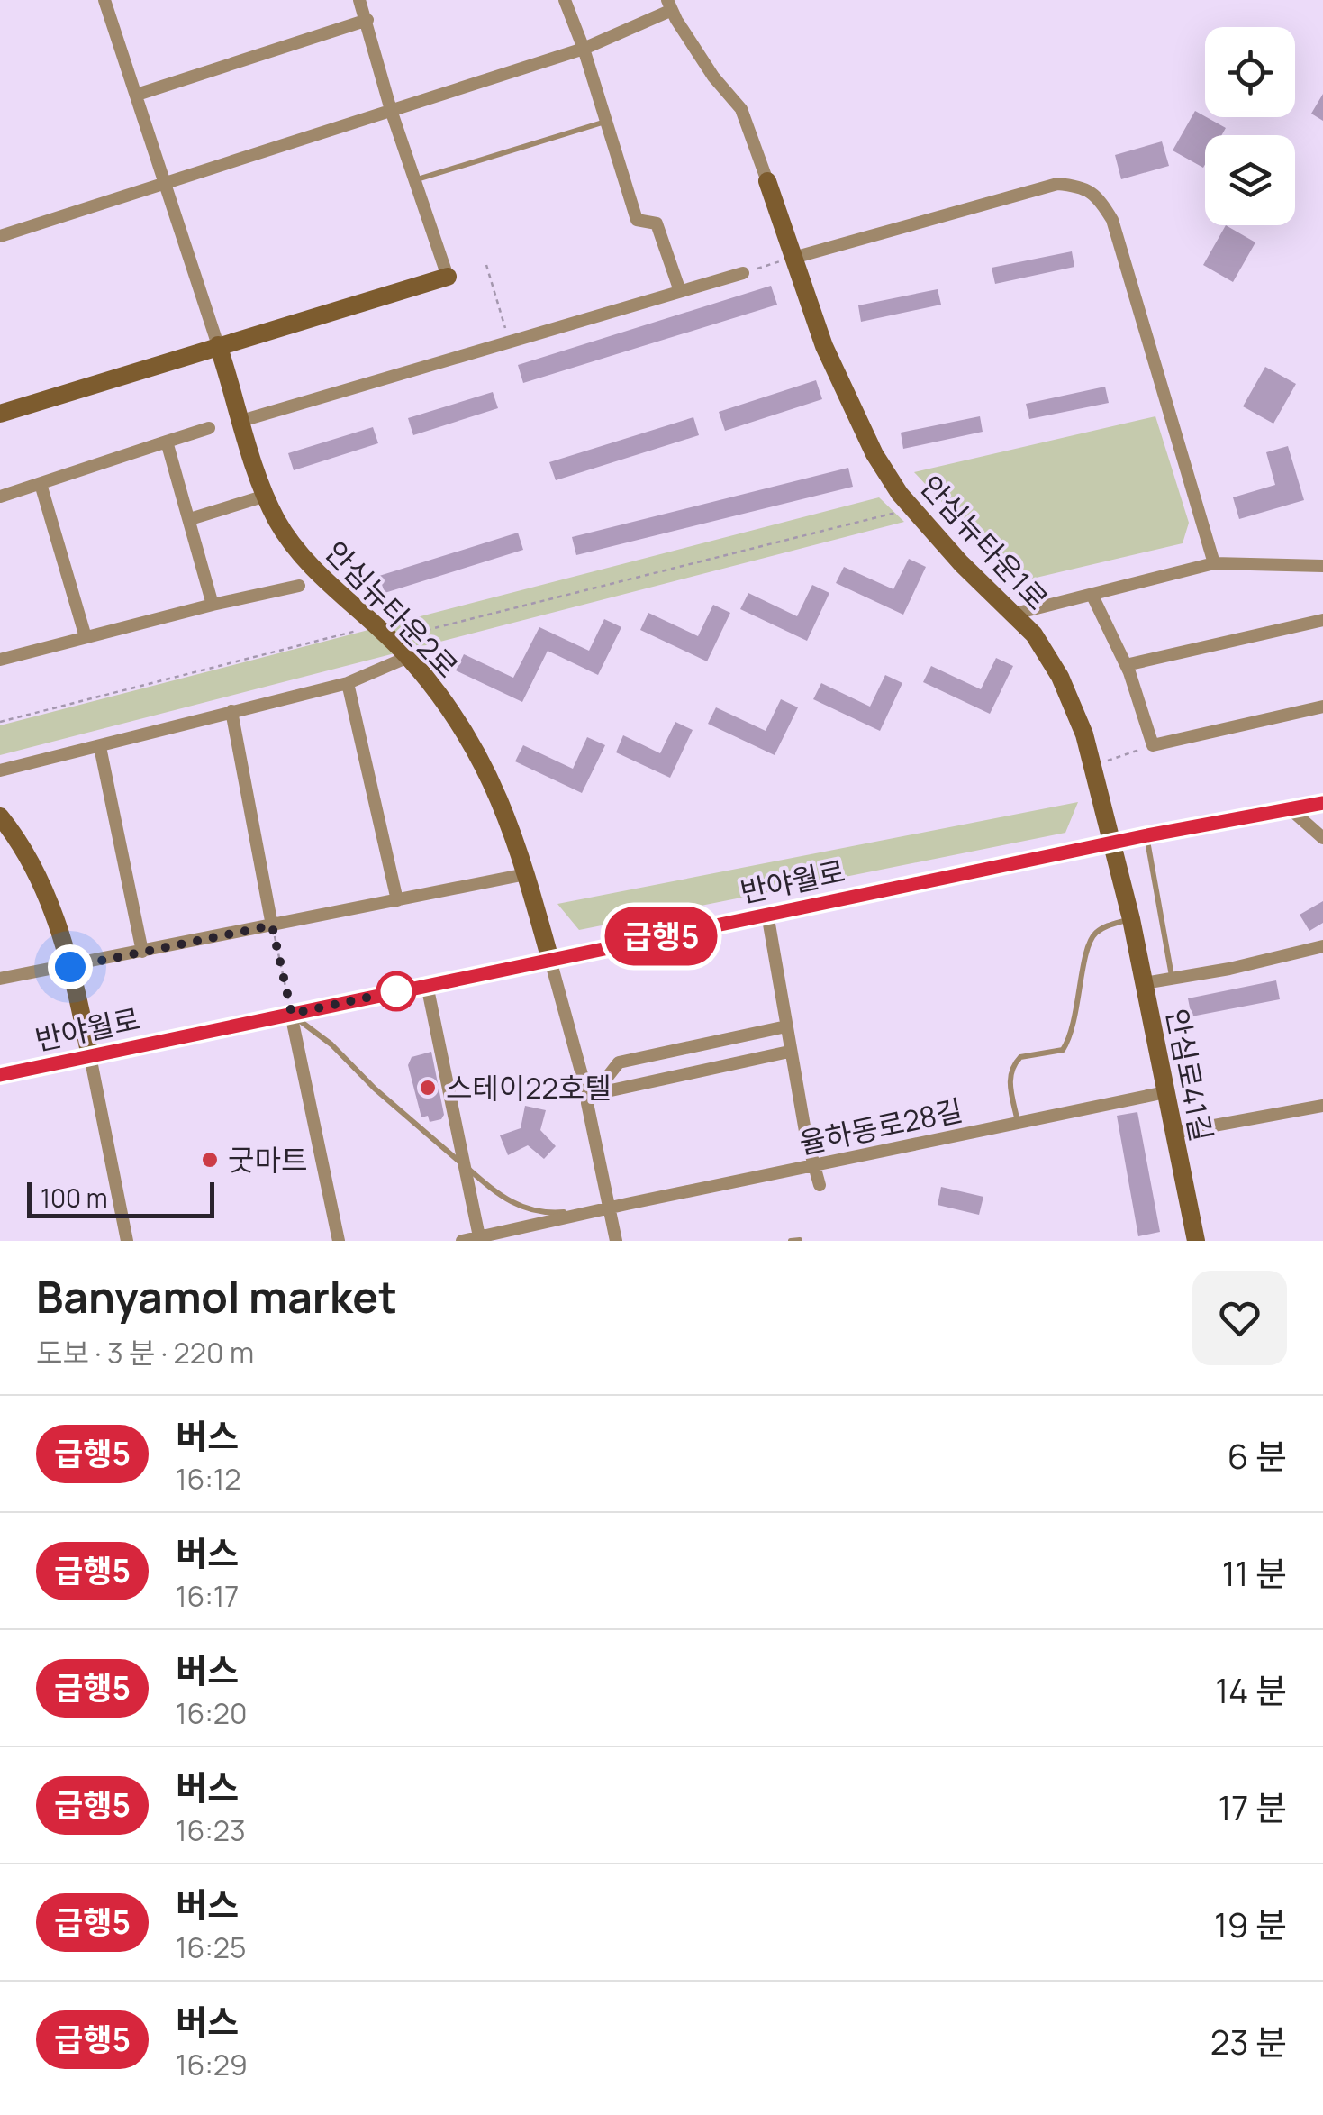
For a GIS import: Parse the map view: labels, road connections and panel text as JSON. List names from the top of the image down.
{
  "streets": {
    "street": [
      "안심뉴타운1로",
      "안심뉴타운2로",
      "반야월로",
      "안심로41길",
      "율하동로28길"
    ]
  },
  "crossings": [
    ["안심뉴타운1로", "반야월로"],
    ["안심뉴타운1로", "안심로41길"],
    ["안심뉴타운2로", "반야월로"],
    ["반야월로", "안심로41길"],
    ["안심로41길", "율하동로28길"]
  ],
  "places": ["스테이22호텔", "굿마트"],
  "lines": ["bus line 급행5"],
  "scale_bar": "100 m",
  "page": {
    "on_map": "급행5",
    "scale": "100 m",
    "heading": ["Banyamol market", "도보 · 3 분 · 220 m"],
    "list": [
      {
        "mark": "급행5",
        "name": "버스",
        "note": "16:12",
        "value": "6 분"
      },
      {
        "mark": "급행5",
        "name": "버스",
        "note": "16:17",
        "value": "11 분"
      },
      {
        "mark": "급행5",
        "name": "버스",
        "note": "16:20",
        "value": "14 분"
      },
      {
        "mark": "급행5",
        "name": "버스",
        "note": "16:23",
        "value": "17 분"
      },
      {
        "mark": "급행5",
        "name": "버스",
        "note": "16:25",
        "value": "19 분"
      },
      {
        "mark": "급행5",
        "name": "버스",
        "note": "16:29",
        "value": "23 분"
      }
    ]
  }
}
